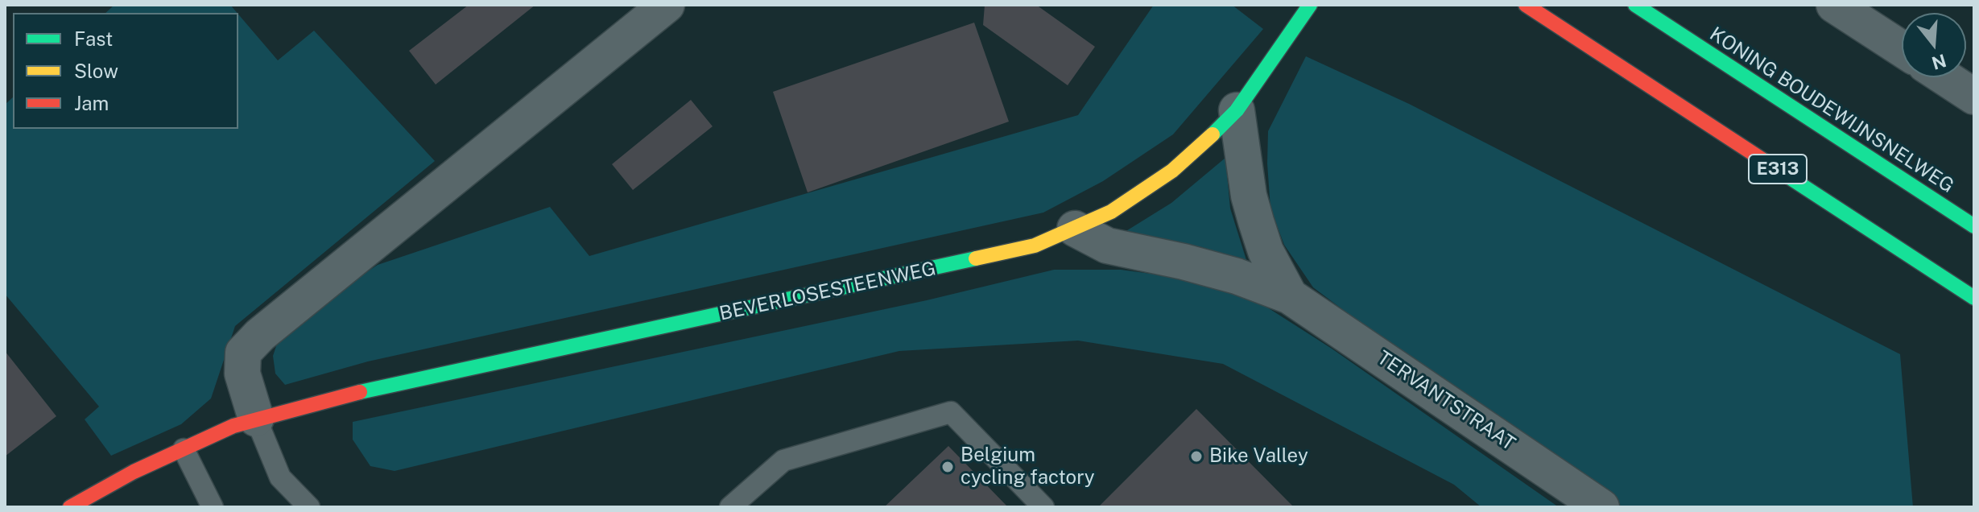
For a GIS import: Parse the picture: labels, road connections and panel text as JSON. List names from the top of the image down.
{
  "streets": {
    "main road": ["KONING BOUDEWIJNSNELWEG", "E313", "BEVERLOSESTEENWEG"],
    "street": ["TERVANTSTRAAT"]
  },
  "crossings": [
    ["BEVERLOSESTEENWEG", "TERVANTSTRAAT"]
  ],
  "places": ["Bike Valley", "Belgium cycling factory"],
  "legend": ["Fast", "Slow", "Jam"],
  "north": "bottom"
}
